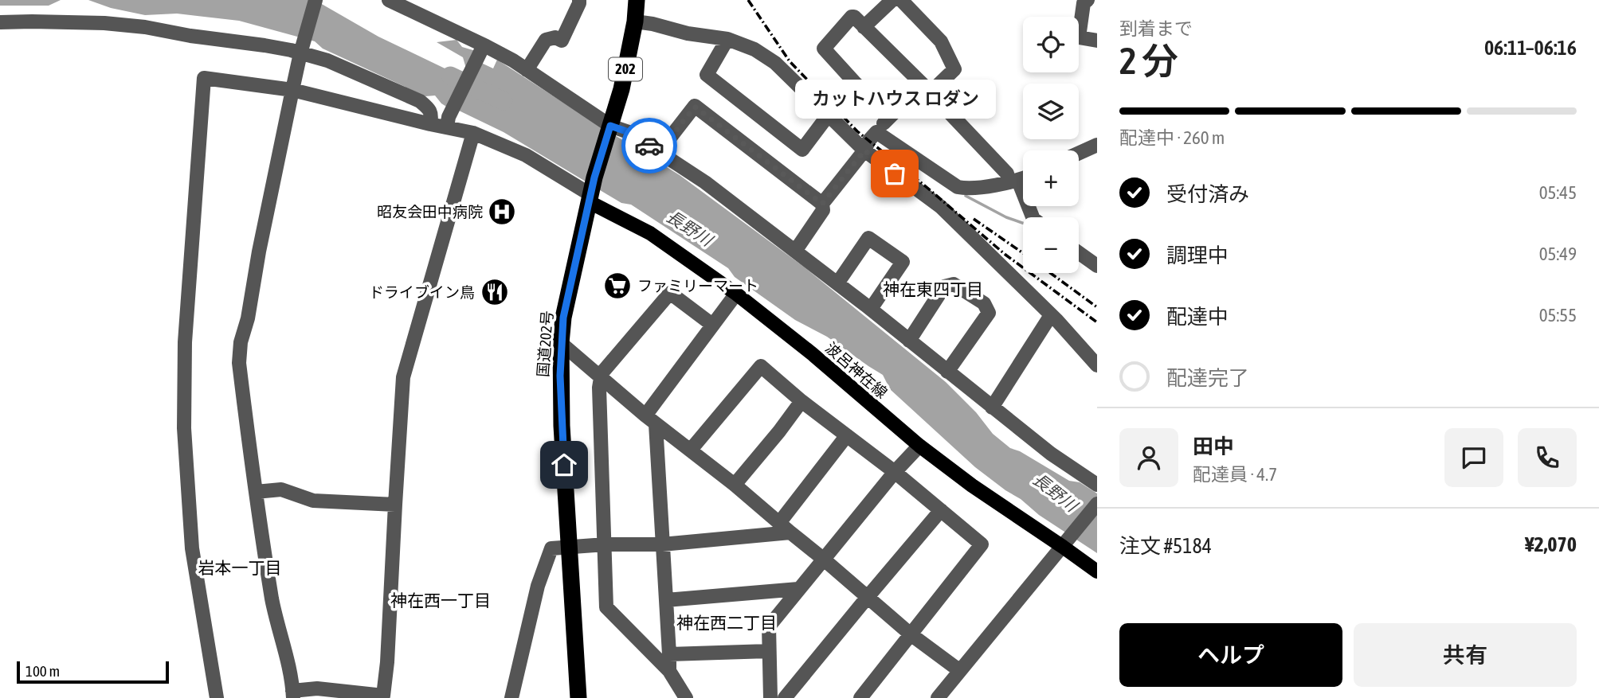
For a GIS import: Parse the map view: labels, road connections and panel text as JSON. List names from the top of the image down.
{
  "streets": {
    "highway": ["202", "国道202号"],
    "main road": ["波呂神在線"]
  },
  "crossings": [
    ["国道202号", "波呂神在線"]
  ],
  "districts": [
    "神在東四丁目",
    "岩本一丁目",
    "神在西一丁目",
    "神在西二丁目"
  ],
  "water": ["長野川"],
  "places": {
    "other": ["カットハウス ロダン"],
    "hospital": ["昭友会田中病院"],
    "supermarket": ["ファミリーマート"],
    "restaurant": ["ドライブイン鳥"]
  },
  "scale_bar": "100 m",
  "page": {
    "heading": ["2 分", "到着まで", "06:11–06:16"],
    "panel": [
      "田中",
      "配達員 · 4.7",
      "注文 #5184",
      "¥2,070"
    ],
    "map_buttons": ["+", "−"],
    "bubble": "カットハウス ロダン",
    "bar": "配達中 · 260 m",
    "list": [
      ["受付済み", "05:45"],
      ["調理中", "05:49"],
      ["配達中", "05:55"],
      "配達完了"
    ],
    "buttons": ["ヘルプ", "共有"],
    "scale": "100 m"
  }
}
